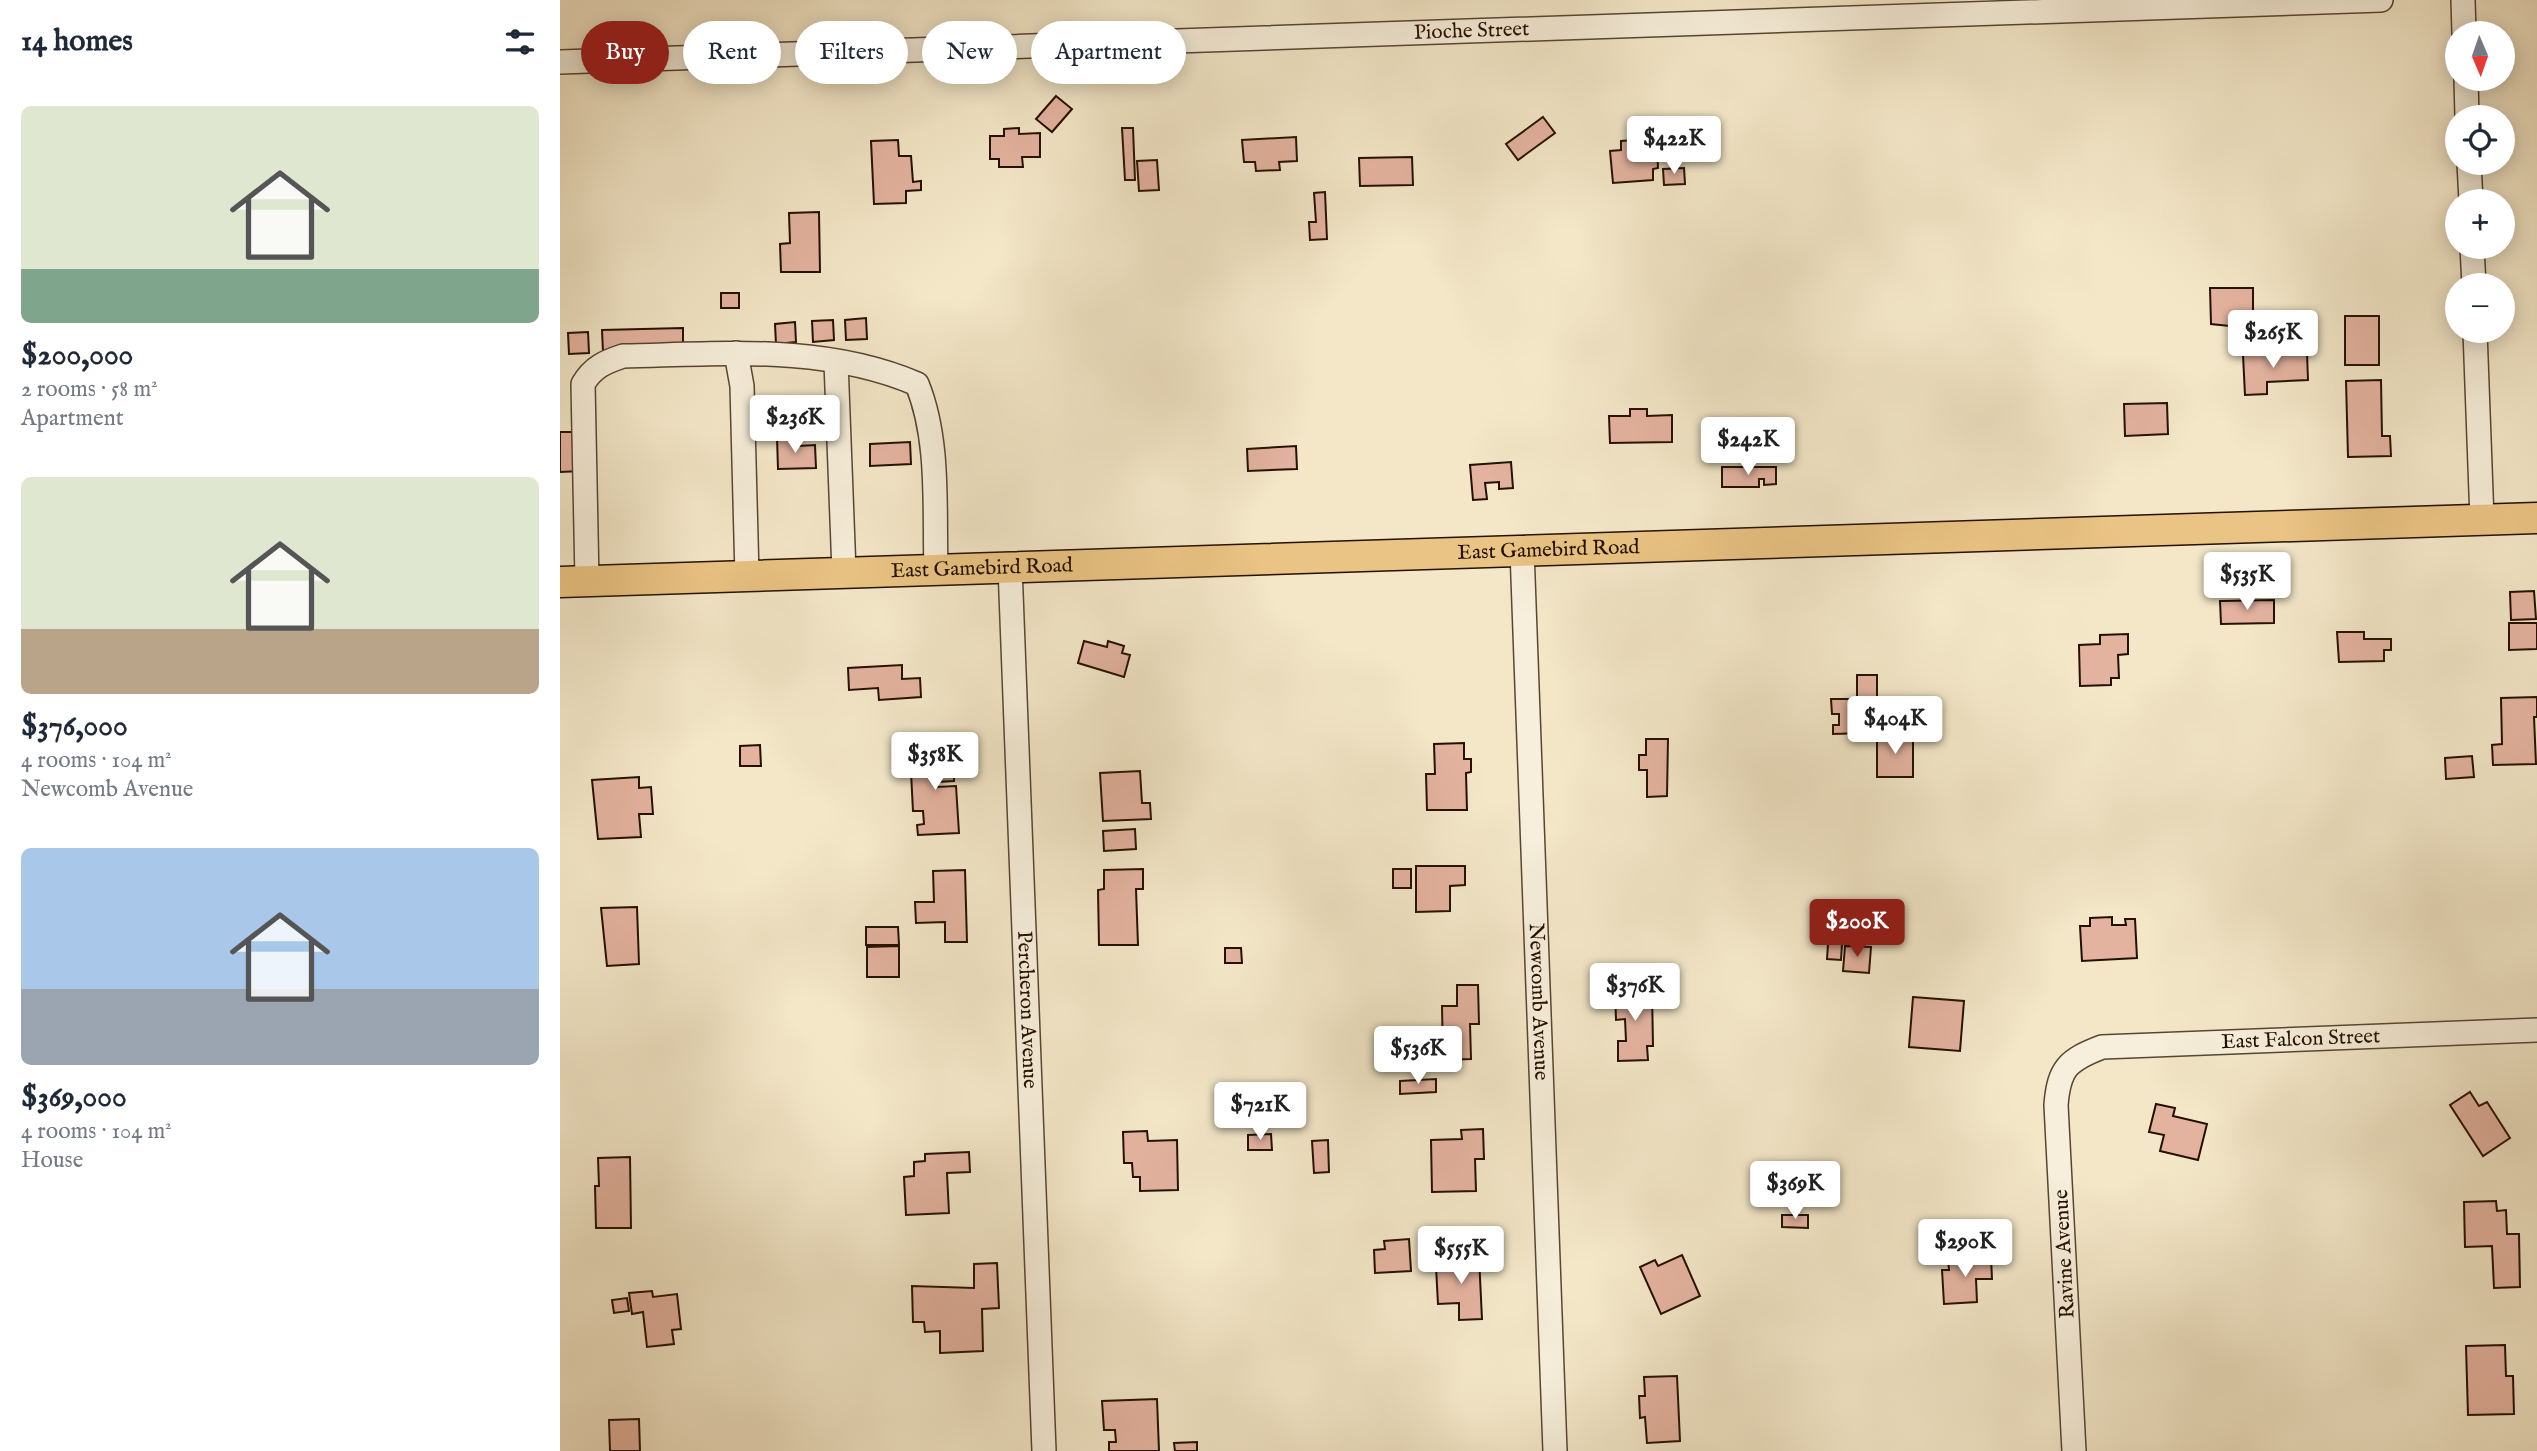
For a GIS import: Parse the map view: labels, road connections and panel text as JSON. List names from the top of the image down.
{
  "streets": {
    "main road": ["East Gamebird Road"],
    "street": [
      "Pioche Street",
      "Newcomb Avenue",
      "Percheron Avenue",
      "East Falcon Street",
      "Ravine Avenue"
    ]
  },
  "crossings": [
    ["East Gamebird Road", "Newcomb Avenue"],
    ["East Gamebird Road", "Percheron Avenue"],
    ["East Falcon Street", "Ravine Avenue"]
  ],
  "north": "bottom",
  "page": {
    "heading": "14 homes",
    "map_buttons": ["+", "−"],
    "chip": [
      "Buy",
      "Rent",
      "Filters",
      "New",
      "Apartment"
    ],
    "list": [
      {
        "name": "$200,000",
        "note": "2 rooms · 58 m² · Apartment"
      },
      {
        "name": "$376,000",
        "note": "4 rooms · 104 m² · Newcomb Avenue"
      },
      {
        "name": "$369,000",
        "note": "4 rooms · 104 m² · House"
      }
    ],
    "price": [
      "$422K",
      "$265K",
      "$236K",
      "$242K",
      "$535K",
      "$404K",
      "$358K",
      "$200K",
      "$376K",
      "$536K",
      "$721K",
      "$369K",
      "$290K",
      "$555K"
    ]
  }
}
